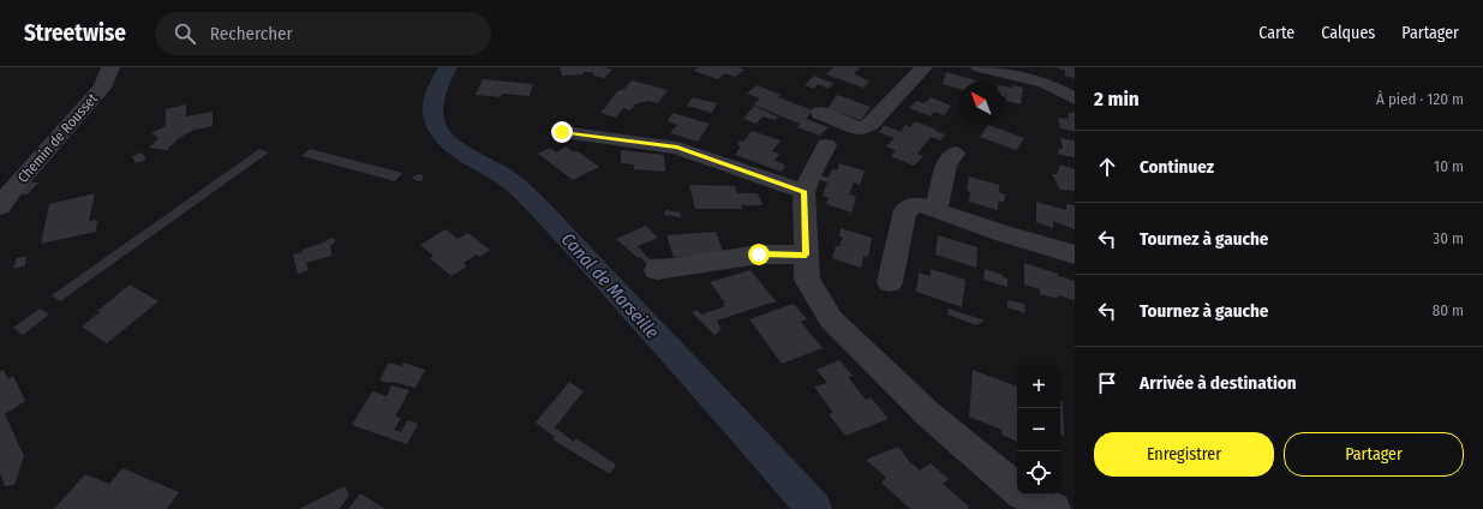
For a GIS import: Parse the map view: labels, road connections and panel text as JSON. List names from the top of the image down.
{
  "streets": {
    "street": ["Chemin de Rousset"]
  },
  "water": ["Canal de Marseille"],
  "north": "top left",
  "page": {
    "header": "Streetwise",
    "search": "Rechercher",
    "nav": ["Carte", "Calques", "Partager"],
    "heading": ["2 min", "À pied · 120 m"],
    "list": [
      ["Continuez", "10 m"],
      ["Tournez à gauche", "30 m"],
      ["Tournez à gauche", "80 m"],
      "Arrivée à destination"
    ],
    "map_buttons": ["+", "−"],
    "buttons": ["Enregistrer", "Partager"]
  }
}
